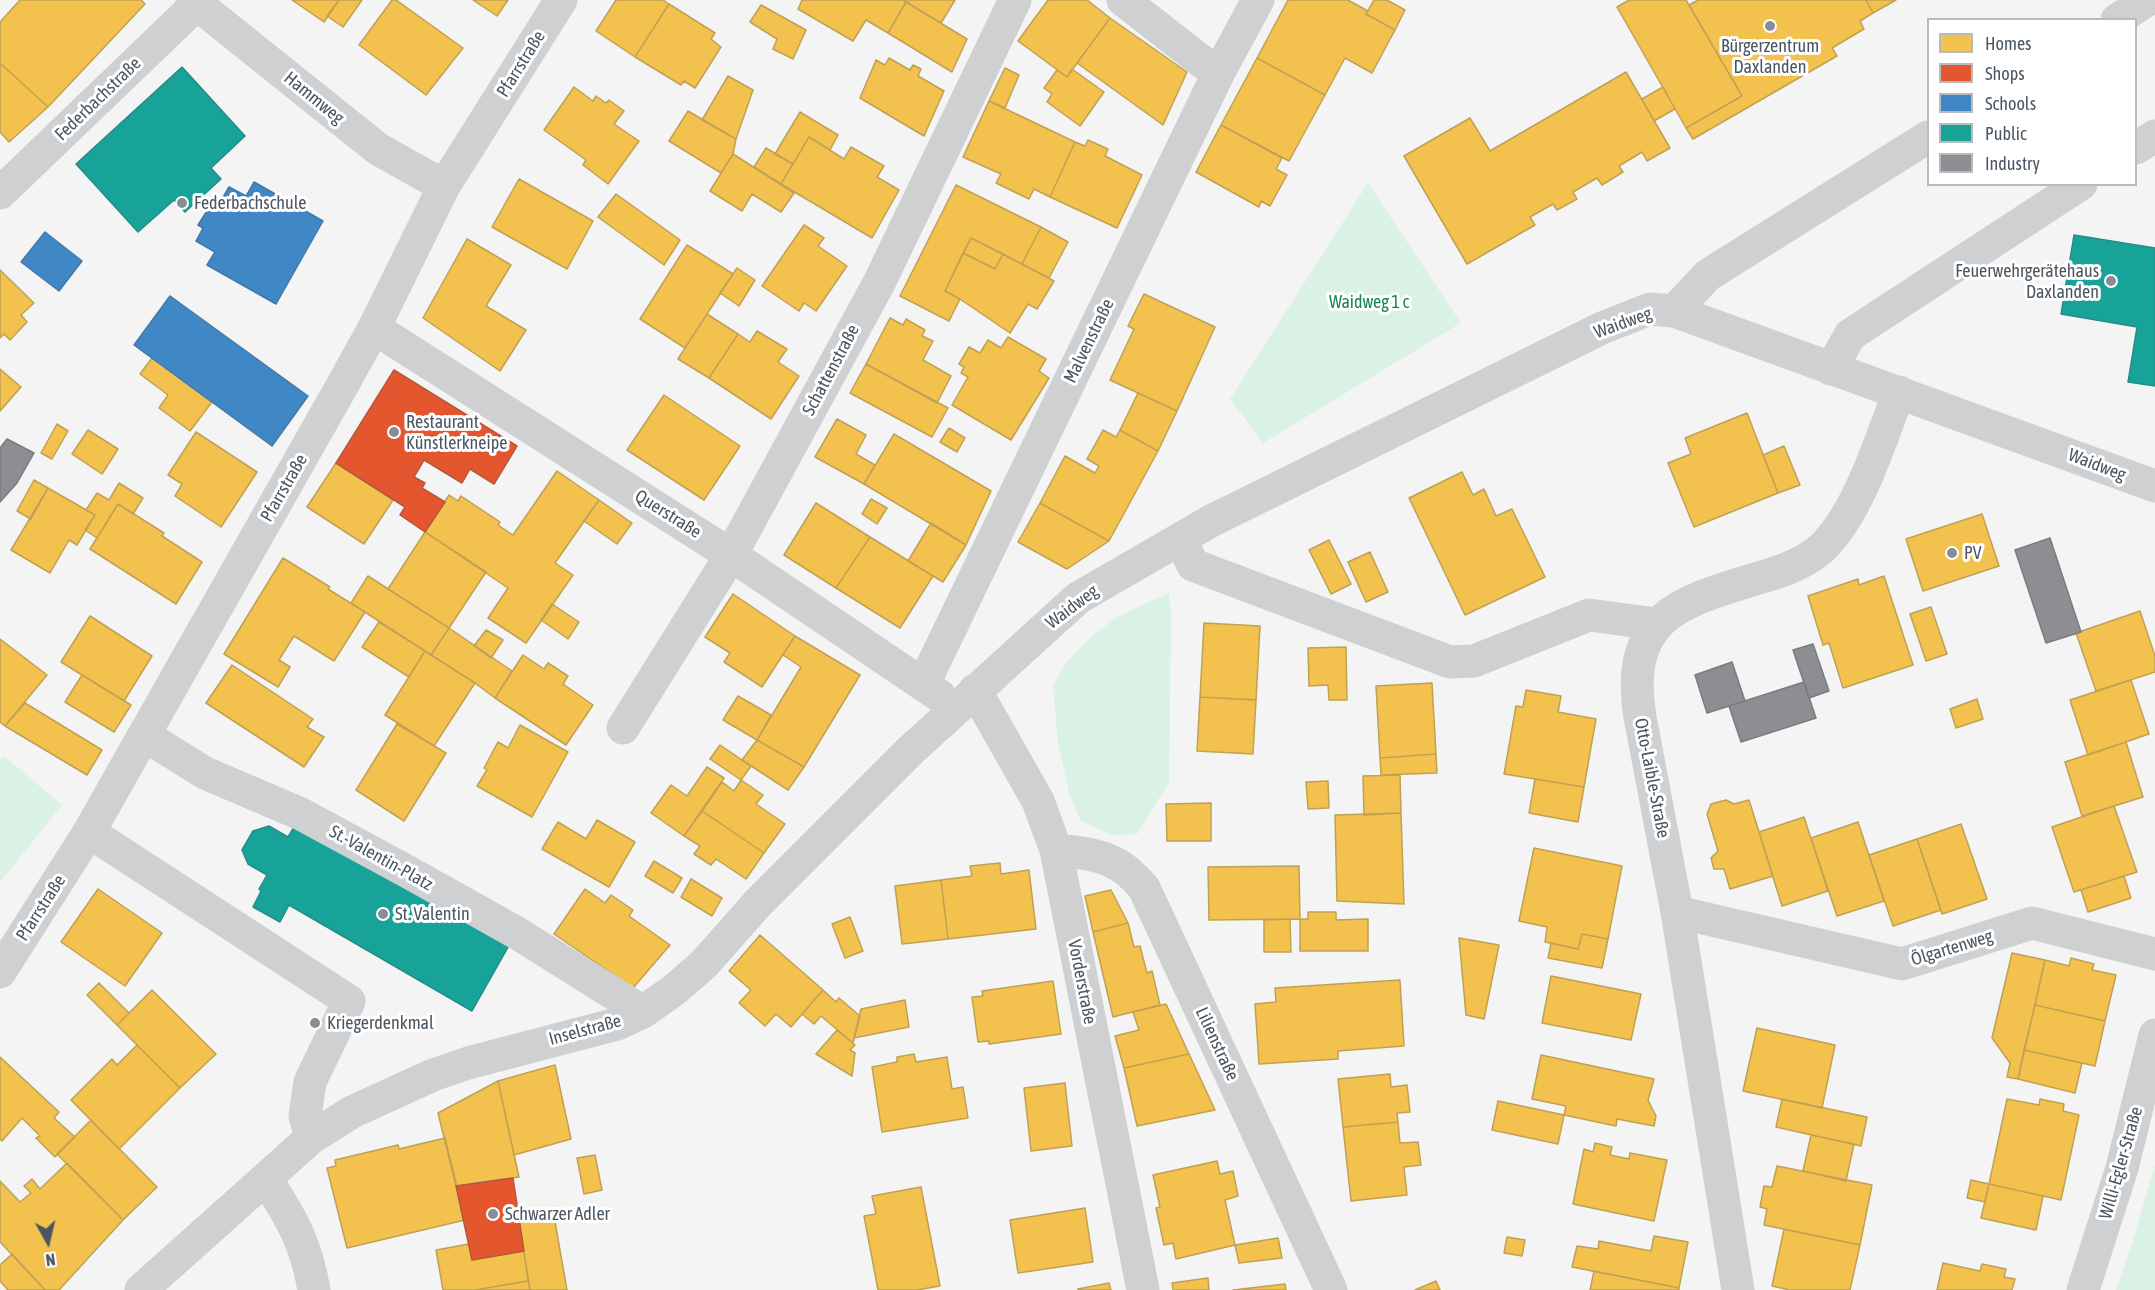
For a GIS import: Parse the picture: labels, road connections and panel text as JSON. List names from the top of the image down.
{
  "streets": {
    "street": [
      "Pfarrstraße",
      "Hammweg",
      "Federbachstraße",
      "Waidweg",
      "Malvenstraße",
      "Schattenstraße",
      "Querstraße",
      "Otto-Laible-Straße",
      "St.-Valentin-Platz",
      "Ölgartenweg",
      "Vorderstraße",
      "Inselstraße",
      "Lilienstraße",
      "Willi-Egler-Straße"
    ]
  },
  "crossings": [
    ["Pfarrstraße", "Hammweg"],
    ["Pfarrstraße", "Querstraße"],
    ["Pfarrstraße", "St.-Valentin-Platz"],
    ["Hammweg", "Federbachstraße"],
    ["Waidweg", "Querstraße"],
    ["Waidweg", "Otto-Laible-Straße"],
    ["Waidweg", "Vorderstraße"],
    ["Waidweg", "Inselstraße"],
    ["Malvenstraße", "Querstraße"],
    ["Schattenstraße", "Querstraße"],
    ["Querstraße", "Vorderstraße"],
    ["Querstraße", "Inselstraße"],
    ["Otto-Laible-Straße", "Ölgartenweg"],
    ["St.-Valentin-Platz", "Inselstraße"],
    ["Vorderstraße", "Inselstraße"],
    ["Vorderstraße", "Lilienstraße"]
  ],
  "parks": ["Waidweg 1 c"],
  "places": [
    "Bürgerzentrum Daxlanden",
    "Federbachschule",
    "Feuerwehrgerätehaus Daxlanden",
    "Restaurant Künstlerkneipe",
    "PV",
    "St. Valentin",
    "Kriegerdenkmal",
    "Schwarzer Adler"
  ],
  "legend": [
    "Homes",
    "Shops",
    "Schools",
    "Public",
    "Industry"
  ],
  "north": "bottom"
}
